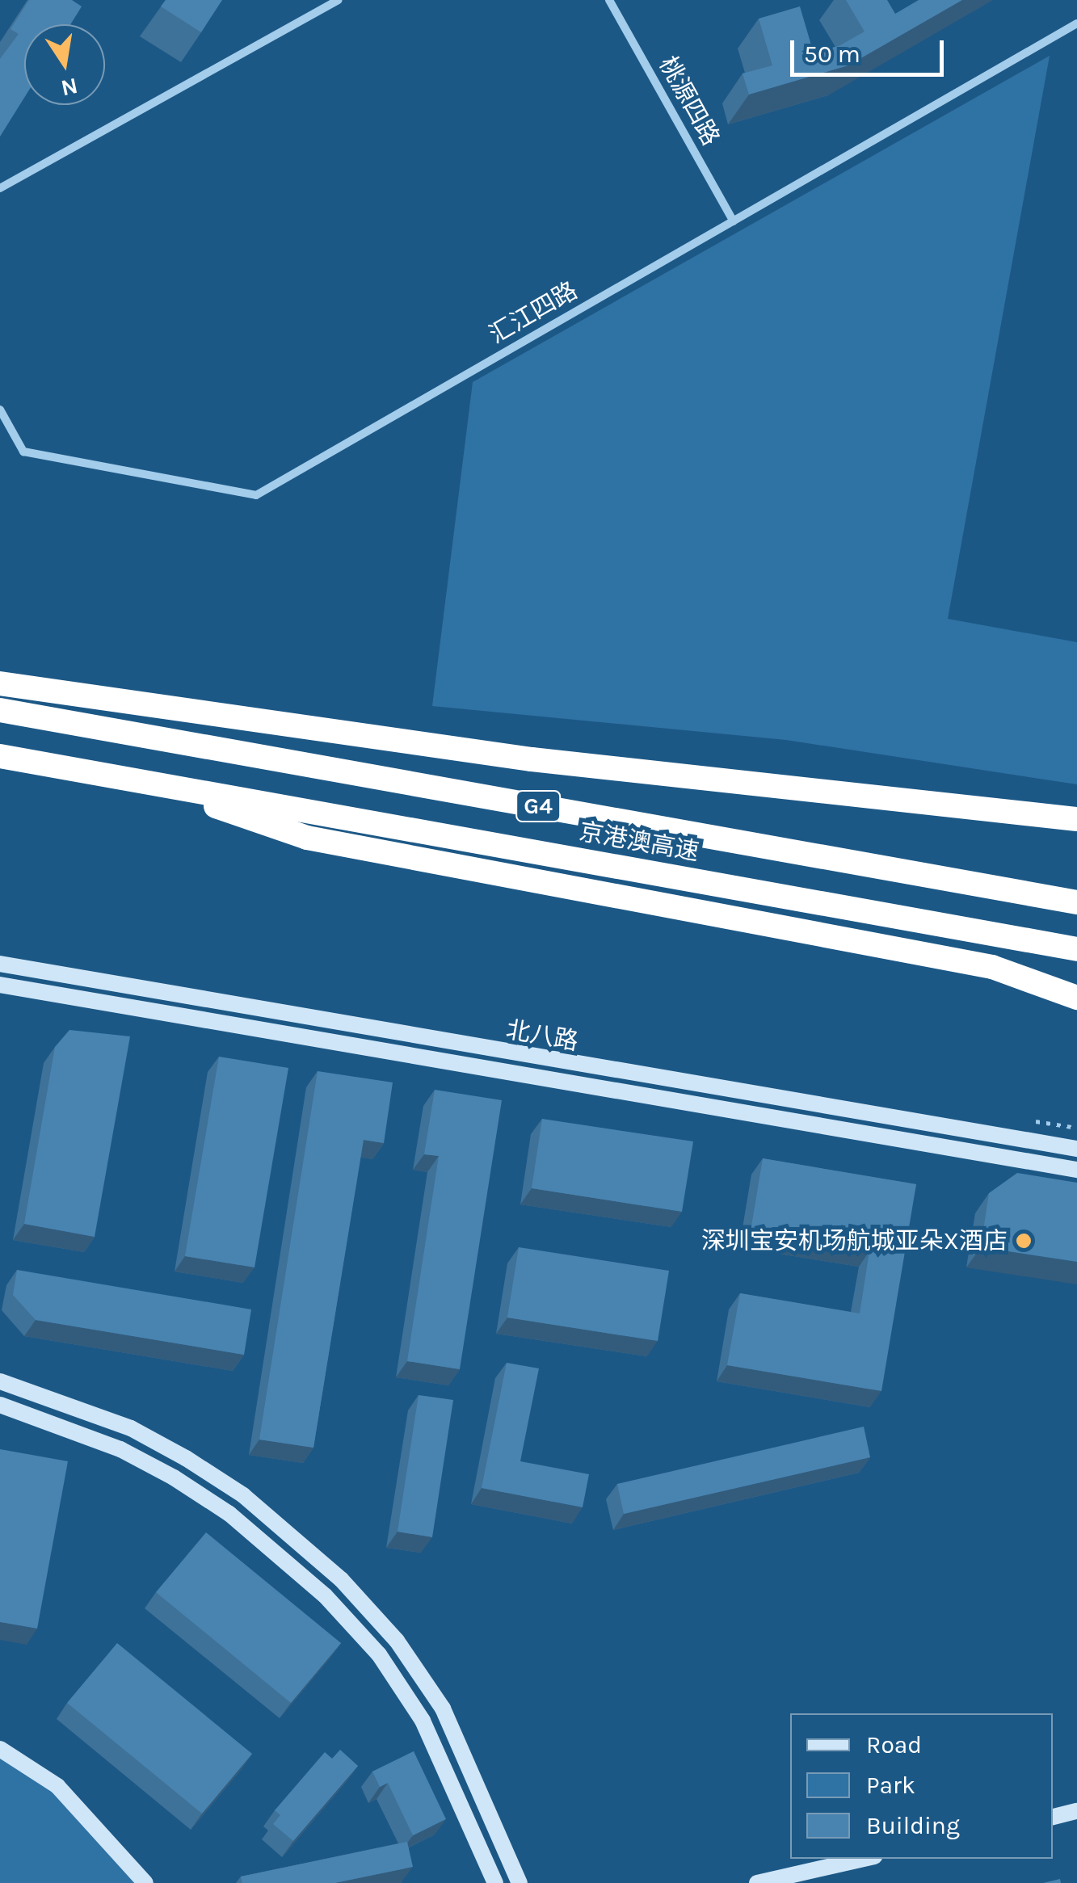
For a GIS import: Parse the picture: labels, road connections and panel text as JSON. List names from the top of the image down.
{
  "streets": {
    "highway": ["G4", "京港澳高速"],
    "street": ["桃源四路", "汇江四路", "北八路"]
  },
  "crossings": [
    ["桃源四路", "汇江四路"]
  ],
  "places": ["深圳宝安机场航城亚朵X酒店"],
  "legend": ["Road", "Park", "Building"],
  "scale_bar": "50 m",
  "north": "bottom"
}
